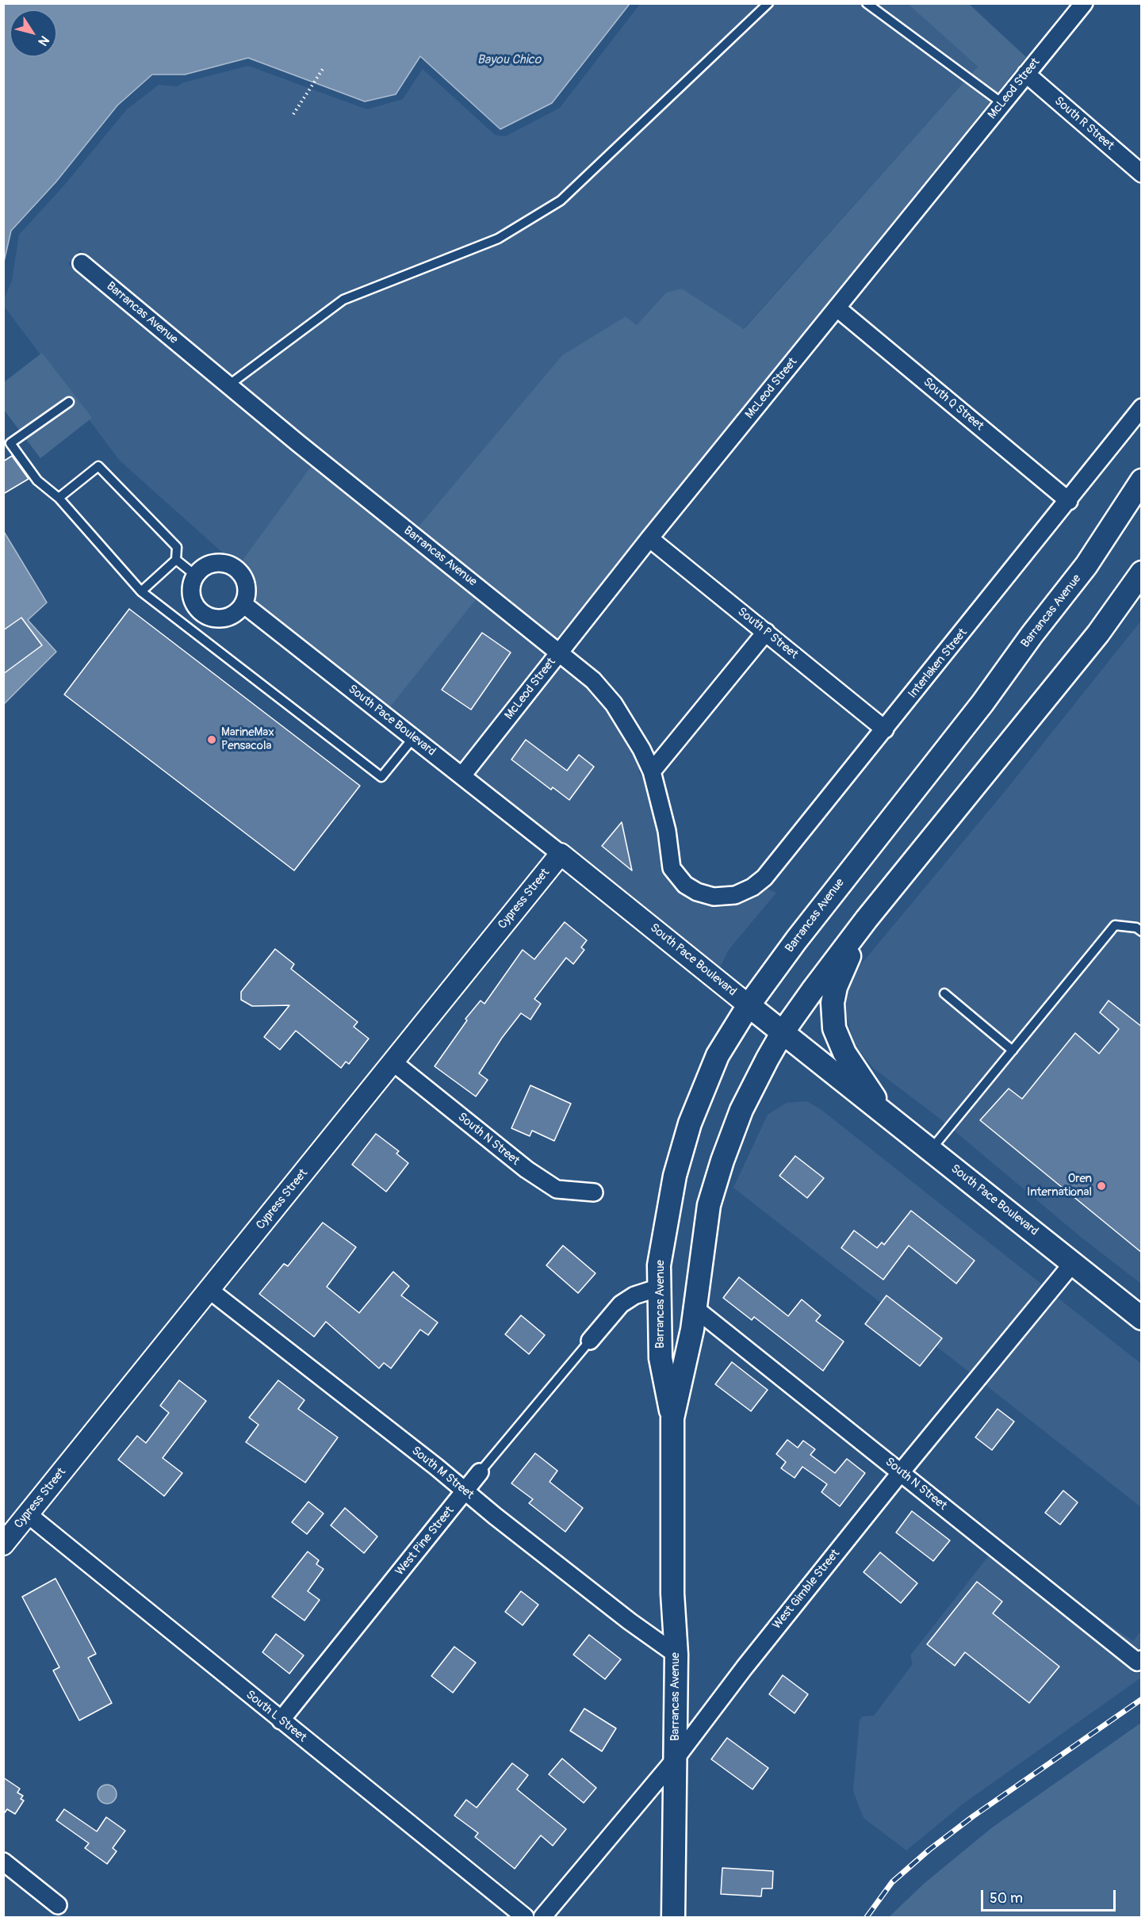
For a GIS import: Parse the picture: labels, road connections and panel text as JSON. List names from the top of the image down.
{
  "streets": {
    "main road": ["Barrancas Avenue", "South Pace Boulevard"],
    "street": [
      "McLeod Street",
      "South R Street",
      "South Q Street",
      "South P Street",
      "Interlaken Street",
      "Cypress Street",
      "South N Street",
      "South M Street",
      "West Pine Street",
      "West Gimble Street",
      "South L Street"
    ]
  },
  "crossings": [
    ["McLeod Street", "South R Street"],
    ["McLeod Street", "Barrancas Avenue"],
    ["McLeod Street", "South Q Street"],
    ["McLeod Street", "South P Street"],
    ["McLeod Street", "South Pace Boulevard"],
    ["Barrancas Avenue", "Interlaken Street"],
    ["Barrancas Avenue", "South Pace Boulevard"],
    ["Barrancas Avenue", "South N Street"],
    ["Barrancas Avenue", "South M Street"],
    ["Barrancas Avenue", "West Gimble Street"],
    ["South Q Street", "Interlaken Street"],
    ["South P Street", "Interlaken Street"],
    ["South Pace Boulevard", "Cypress Street"],
    ["South Pace Boulevard", "West Gimble Street"],
    ["Cypress Street", "South N Street"],
    ["Cypress Street", "South M Street"],
    ["Cypress Street", "South L Street"],
    ["South N Street", "West Gimble Street"],
    ["South M Street", "West Pine Street"],
    ["West Pine Street", "South L Street"]
  ],
  "water": ["Bayou Chico"],
  "places": ["MarineMax Pensacola", "Oren International"],
  "scale_bar": "50 m",
  "north": "bottom right"
}
